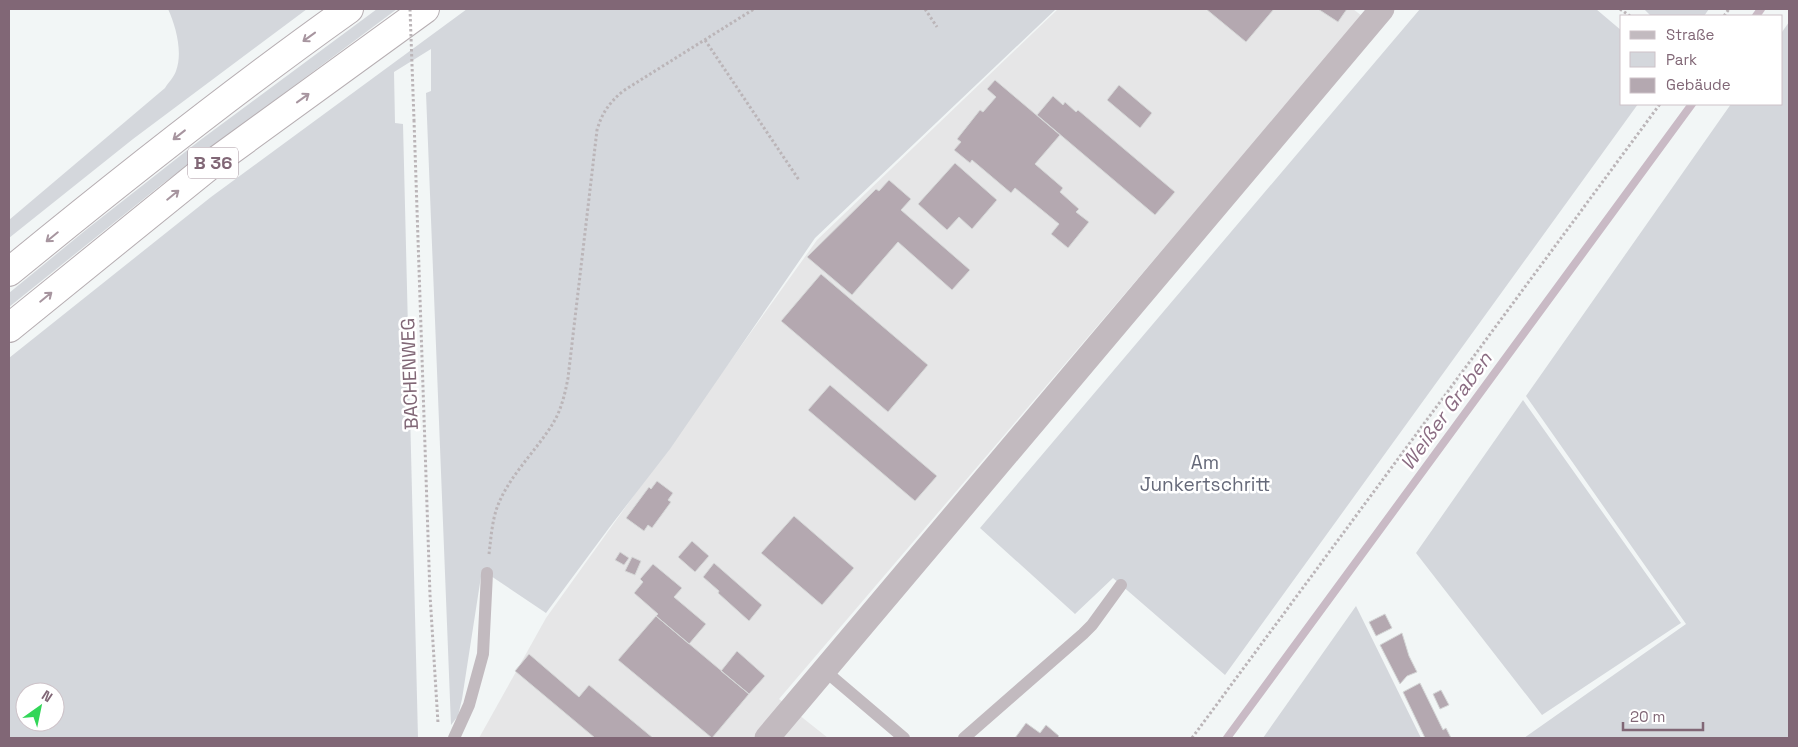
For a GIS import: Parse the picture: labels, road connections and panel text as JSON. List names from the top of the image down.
{
  "streets": {
    "highway": ["B 36"],
    "path": ["BACHENWEG"]
  },
  "water": ["Weißer Graben"],
  "parks": ["Am Junkertschritt"],
  "legend": ["Straße", "Park", "Gebäude"],
  "scale_bar": "20 m",
  "north": "top right"
}
